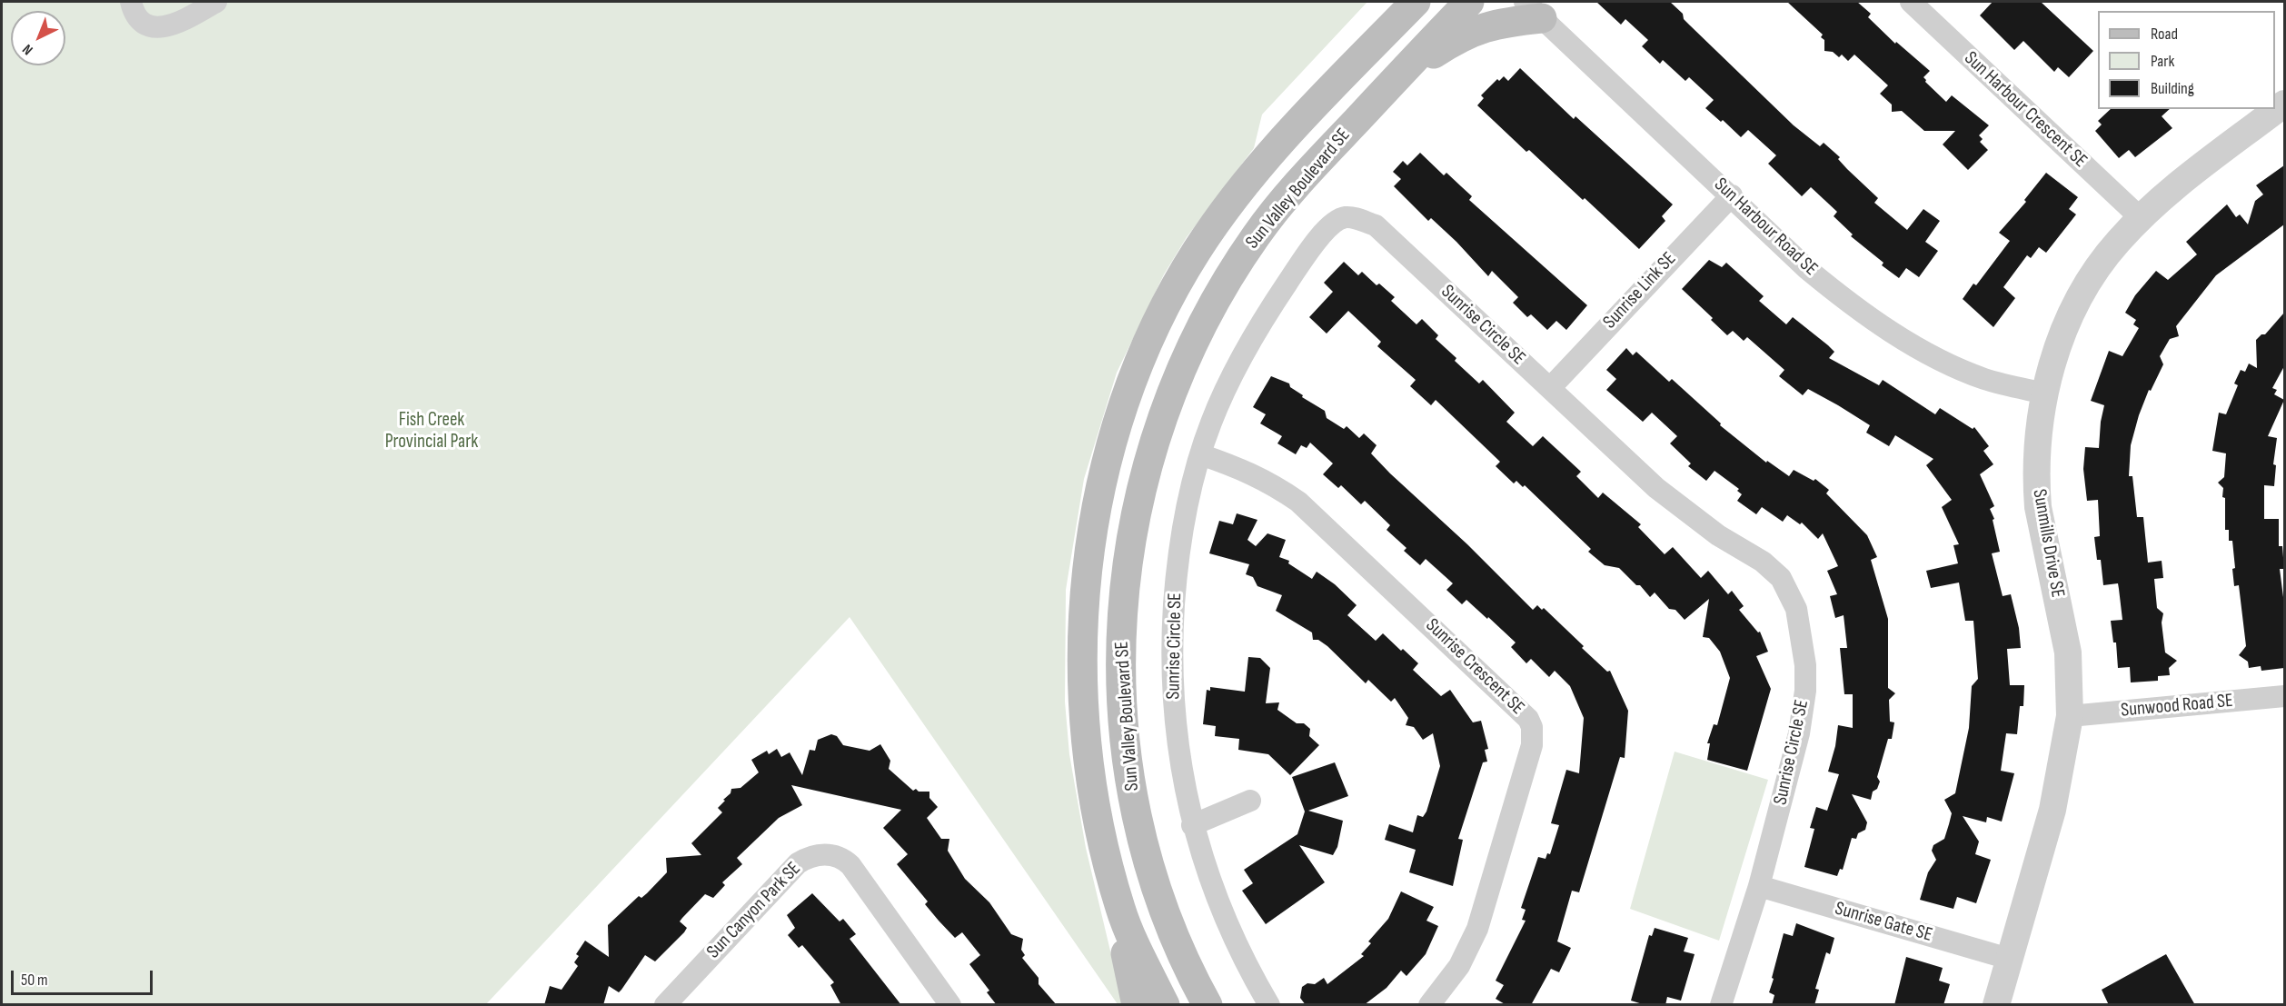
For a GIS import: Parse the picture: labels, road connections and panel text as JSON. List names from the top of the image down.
{
  "streets": {
    "main road": ["Sun Valley Boulevard SE"],
    "street": [
      "Sun Harbour Crescent SE",
      "Sun Harbour Road SE",
      "Sunrise Link SE",
      "Sunrise Circle SE",
      "Sunmills Drive SE",
      "Sunrise Crescent SE",
      "Sunwood Road SE",
      "Sun Canyon Park SE",
      "Sunrise Gate SE"
    ]
  },
  "crossings": [
    ["Sun Harbour Crescent SE", "Sunmills Drive SE"],
    ["Sun Harbour Road SE", "Sunrise Link SE"],
    ["Sun Harbour Road SE", "Sunmills Drive SE"],
    ["Sunrise Link SE", "Sunrise Circle SE"],
    ["Sunrise Circle SE", "Sunrise Crescent SE"],
    ["Sunrise Circle SE", "Sunrise Gate SE"],
    ["Sunmills Drive SE", "Sunwood Road SE"],
    ["Sunmills Drive SE", "Sunrise Gate SE"]
  ],
  "parks": ["Fish Creek Provincial Park"],
  "legend": ["Road", "Park", "Building"],
  "scale_bar": "50 m",
  "north": "bottom left"
}
